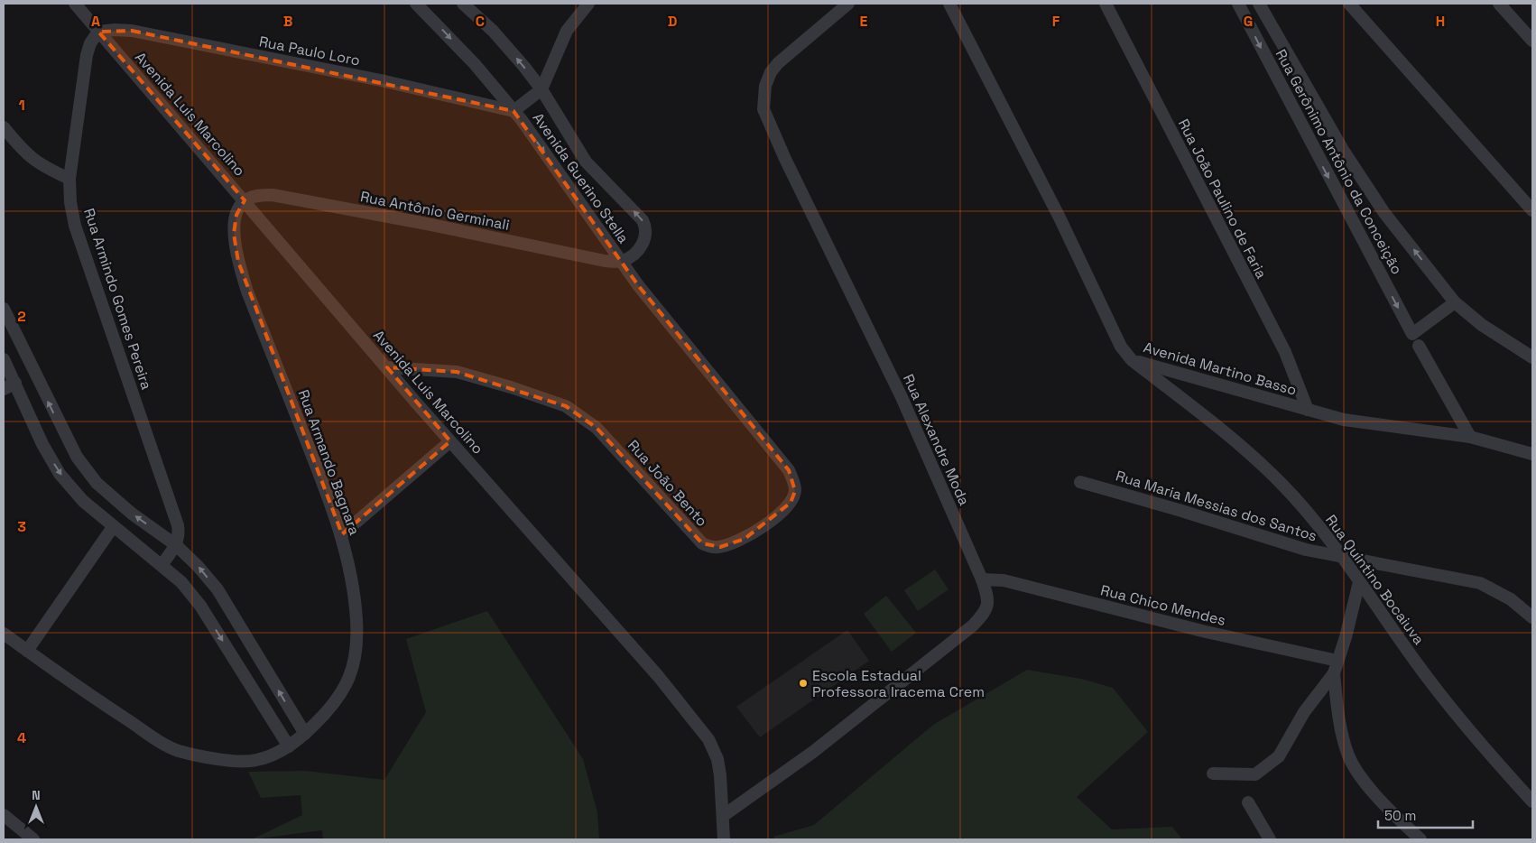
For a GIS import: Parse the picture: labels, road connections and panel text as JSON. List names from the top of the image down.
{
  "streets": {
    "street": [
      "Rua Paulo Loro",
      "Avenida Luis Marcolino",
      "Rua Gerônimo Antônio da Conceição",
      "Avenida Guerino Stella",
      "Rua João Paulino de Faria",
      "Rua Antônio Germinali",
      "Rua Armindo Gomes Pereira",
      "Avenida Martino Basso",
      "Rua Alexandre Moda",
      "Rua Armando Bagnara",
      "Rua João Bento",
      "Rua Maria Messias dos Santos",
      "Rua Quintino Bocaiuva",
      "Rua Chico Mendes"
    ]
  },
  "crossings": [
    ["Rua Paulo Loro", "Avenida Luis Marcolino"],
    ["Rua Paulo Loro", "Avenida Guerino Stella"],
    ["Rua Paulo Loro", "Rua Armindo Gomes Pereira"],
    ["Avenida Luis Marcolino", "Rua Antônio Germinali"],
    ["Avenida Luis Marcolino", "Rua Armindo Gomes Pereira"],
    ["Avenida Luis Marcolino", "Rua Alexandre Moda"],
    ["Avenida Luis Marcolino", "Rua Armando Bagnara"],
    ["Avenida Luis Marcolino", "Rua João Bento"],
    ["Avenida Guerino Stella", "Rua Antônio Germinali"],
    ["Avenida Guerino Stella", "Rua João Bento"],
    ["Rua João Paulino de Faria", "Avenida Martino Basso"],
    ["Rua Antônio Germinali", "Rua Armando Bagnara"],
    ["Rua Antônio Germinali", "Rua João Bento"],
    ["Avenida Martino Basso", "Rua Quintino Bocaiuva"],
    ["Rua Alexandre Moda", "Rua Chico Mendes"],
    ["Rua Maria Messias dos Santos", "Rua Quintino Bocaiuva"]
  ],
  "places": ["Escola Estadual Professora Iracema Crem"],
  "scale_bar": "50 m",
  "north": "top",
  "grid": {
    "columns": [
      "A",
      "B",
      "C",
      "D",
      "E",
      "F",
      "G",
      "H"
    ],
    "rows": [
      "1",
      "2",
      "3",
      "4"
    ]
  }
}
